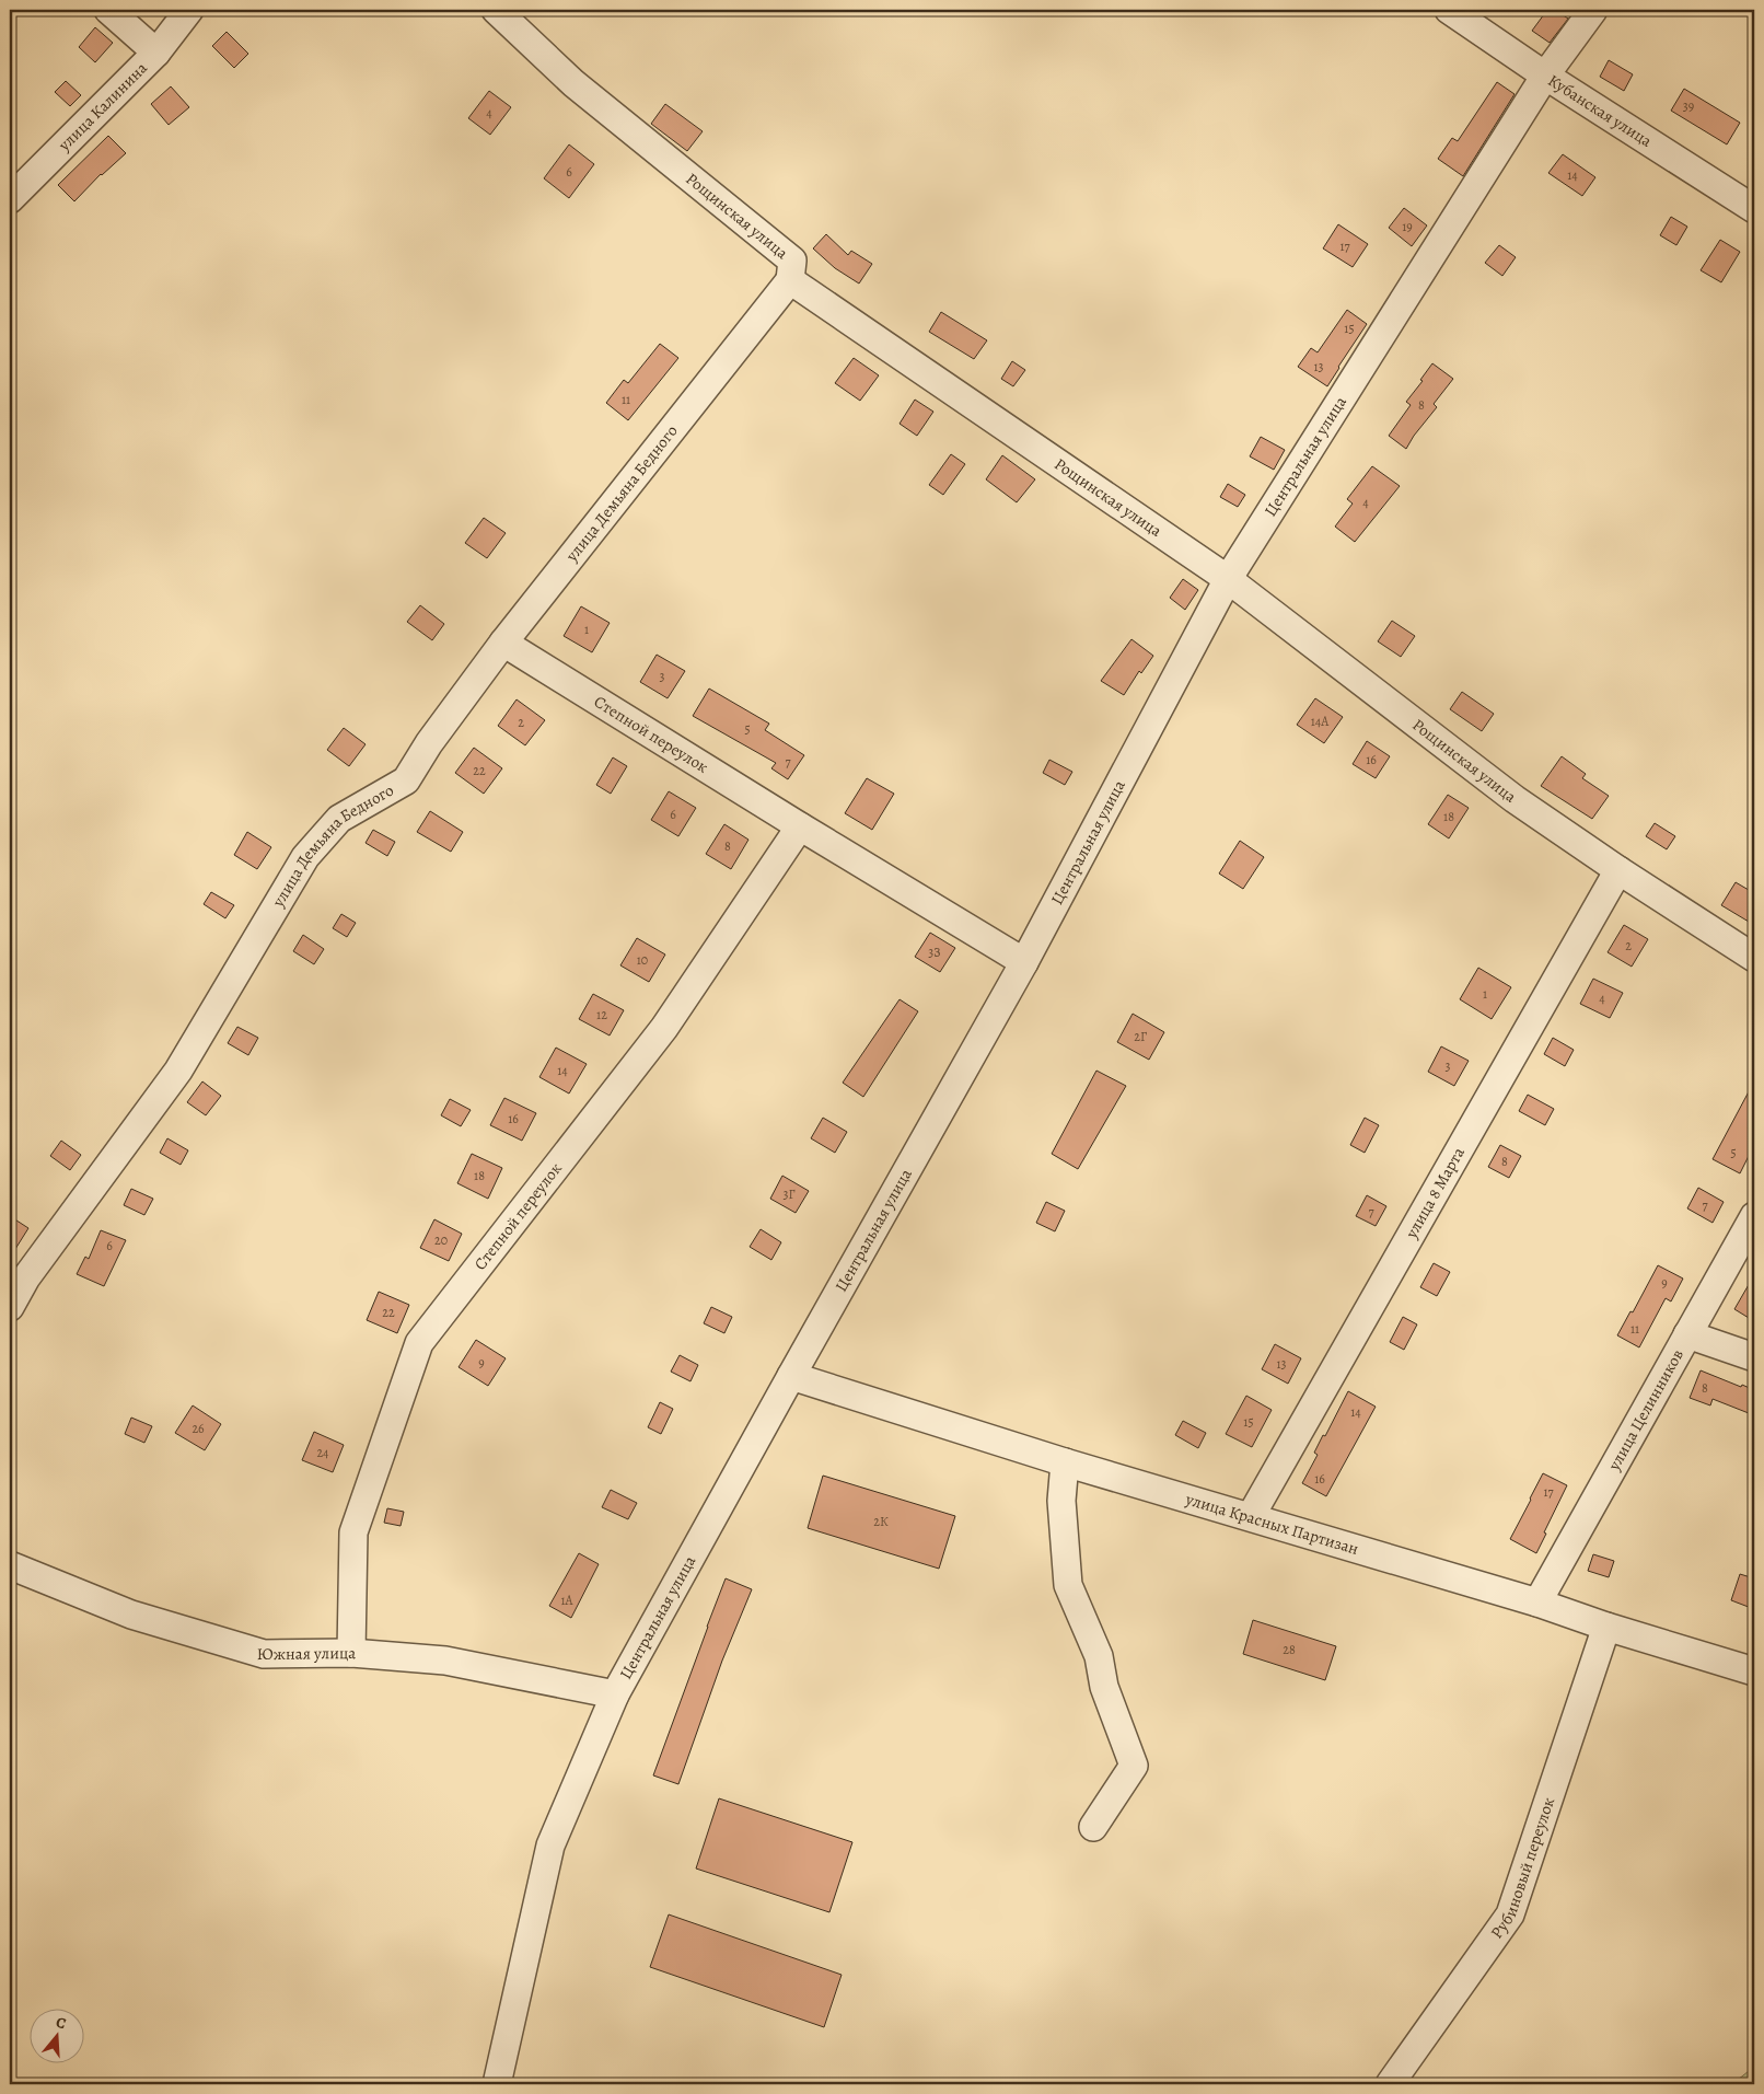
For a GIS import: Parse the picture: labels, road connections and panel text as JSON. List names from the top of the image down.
{
  "streets": {
    "street": [
      "улица Калинина",
      "Кубанская улица",
      "Рощинская улица",
      "Центральная улица",
      "улица Демьяна Бедного",
      "Степной переулок",
      "улица 8 Марта",
      "улица Целинников",
      "улица Красных Партизан",
      "Южная улица",
      "Рубиновый переулок"
    ]
  },
  "crossings": [
    ["Кубанская улица", "Центральная улица"],
    ["Рощинская улица", "Центральная улица"],
    ["Рощинская улица", "улица Демьяна Бедного"],
    ["Рощинская улица", "улица 8 Марта"],
    ["Центральная улица", "Степной переулок"],
    ["Центральная улица", "улица Красных Партизан"],
    ["Центральная улица", "Южная улица"],
    ["улица Демьяна Бедного", "Степной переулок"],
    ["Степной переулок", "Южная улица"],
    ["улица 8 Марта", "улица Красных Партизан"],
    ["улица Целинников", "улица Красных Партизан"],
    ["улица Красных Партизан", "Рубиновый переулок"]
  ],
  "house_numbers": [
    "39",
    "4",
    "6",
    "14",
    "19",
    "17",
    "15",
    "13",
    "11",
    "8",
    "4",
    "1",
    "3",
    "14А",
    "2",
    "5",
    "16",
    "7",
    "22",
    "6",
    "18",
    "8",
    "2",
    "3З",
    "10",
    "1",
    "4",
    "12",
    "2Г",
    "3",
    "14",
    "16",
    "5",
    "8",
    "18",
    "3Г",
    "7",
    "7",
    "20",
    "6",
    "9",
    "22",
    "11",
    "9",
    "13",
    "8",
    "14",
    "15",
    "26",
    "24",
    "16",
    "17",
    "2К",
    "1А",
    "28"
  ],
  "north": "top"
}
